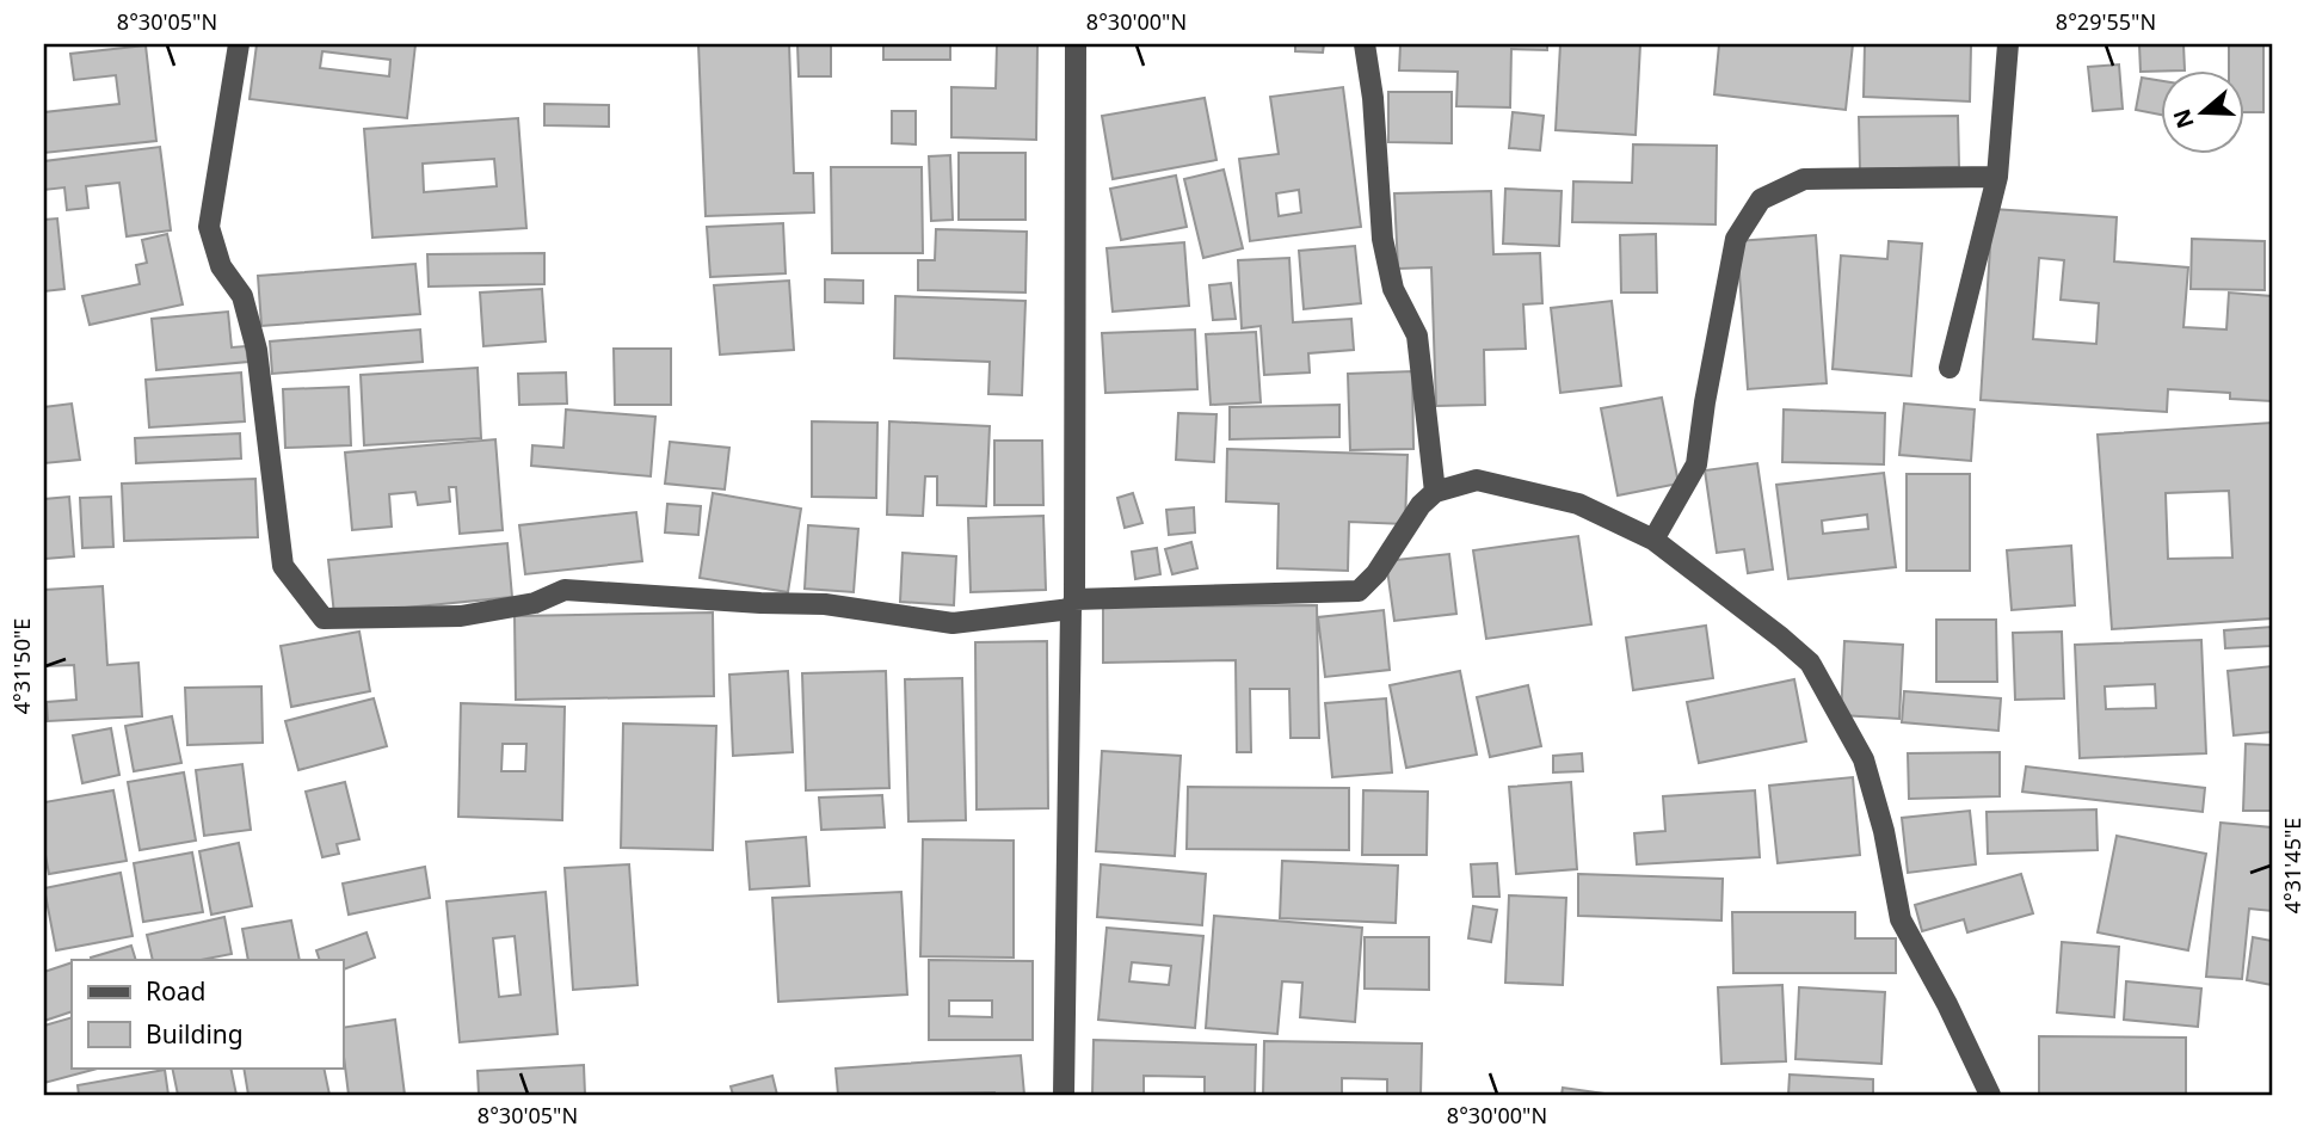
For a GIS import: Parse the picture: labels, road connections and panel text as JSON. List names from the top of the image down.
{
  "legend": ["Road", "Building"],
  "north": "left",
  "coordinates": [
    "8°30'05\"N",
    "8°30'00\"N",
    "8°29'55\"N",
    "4°31'50\"E",
    "4°31'45\"E"
  ]
}
